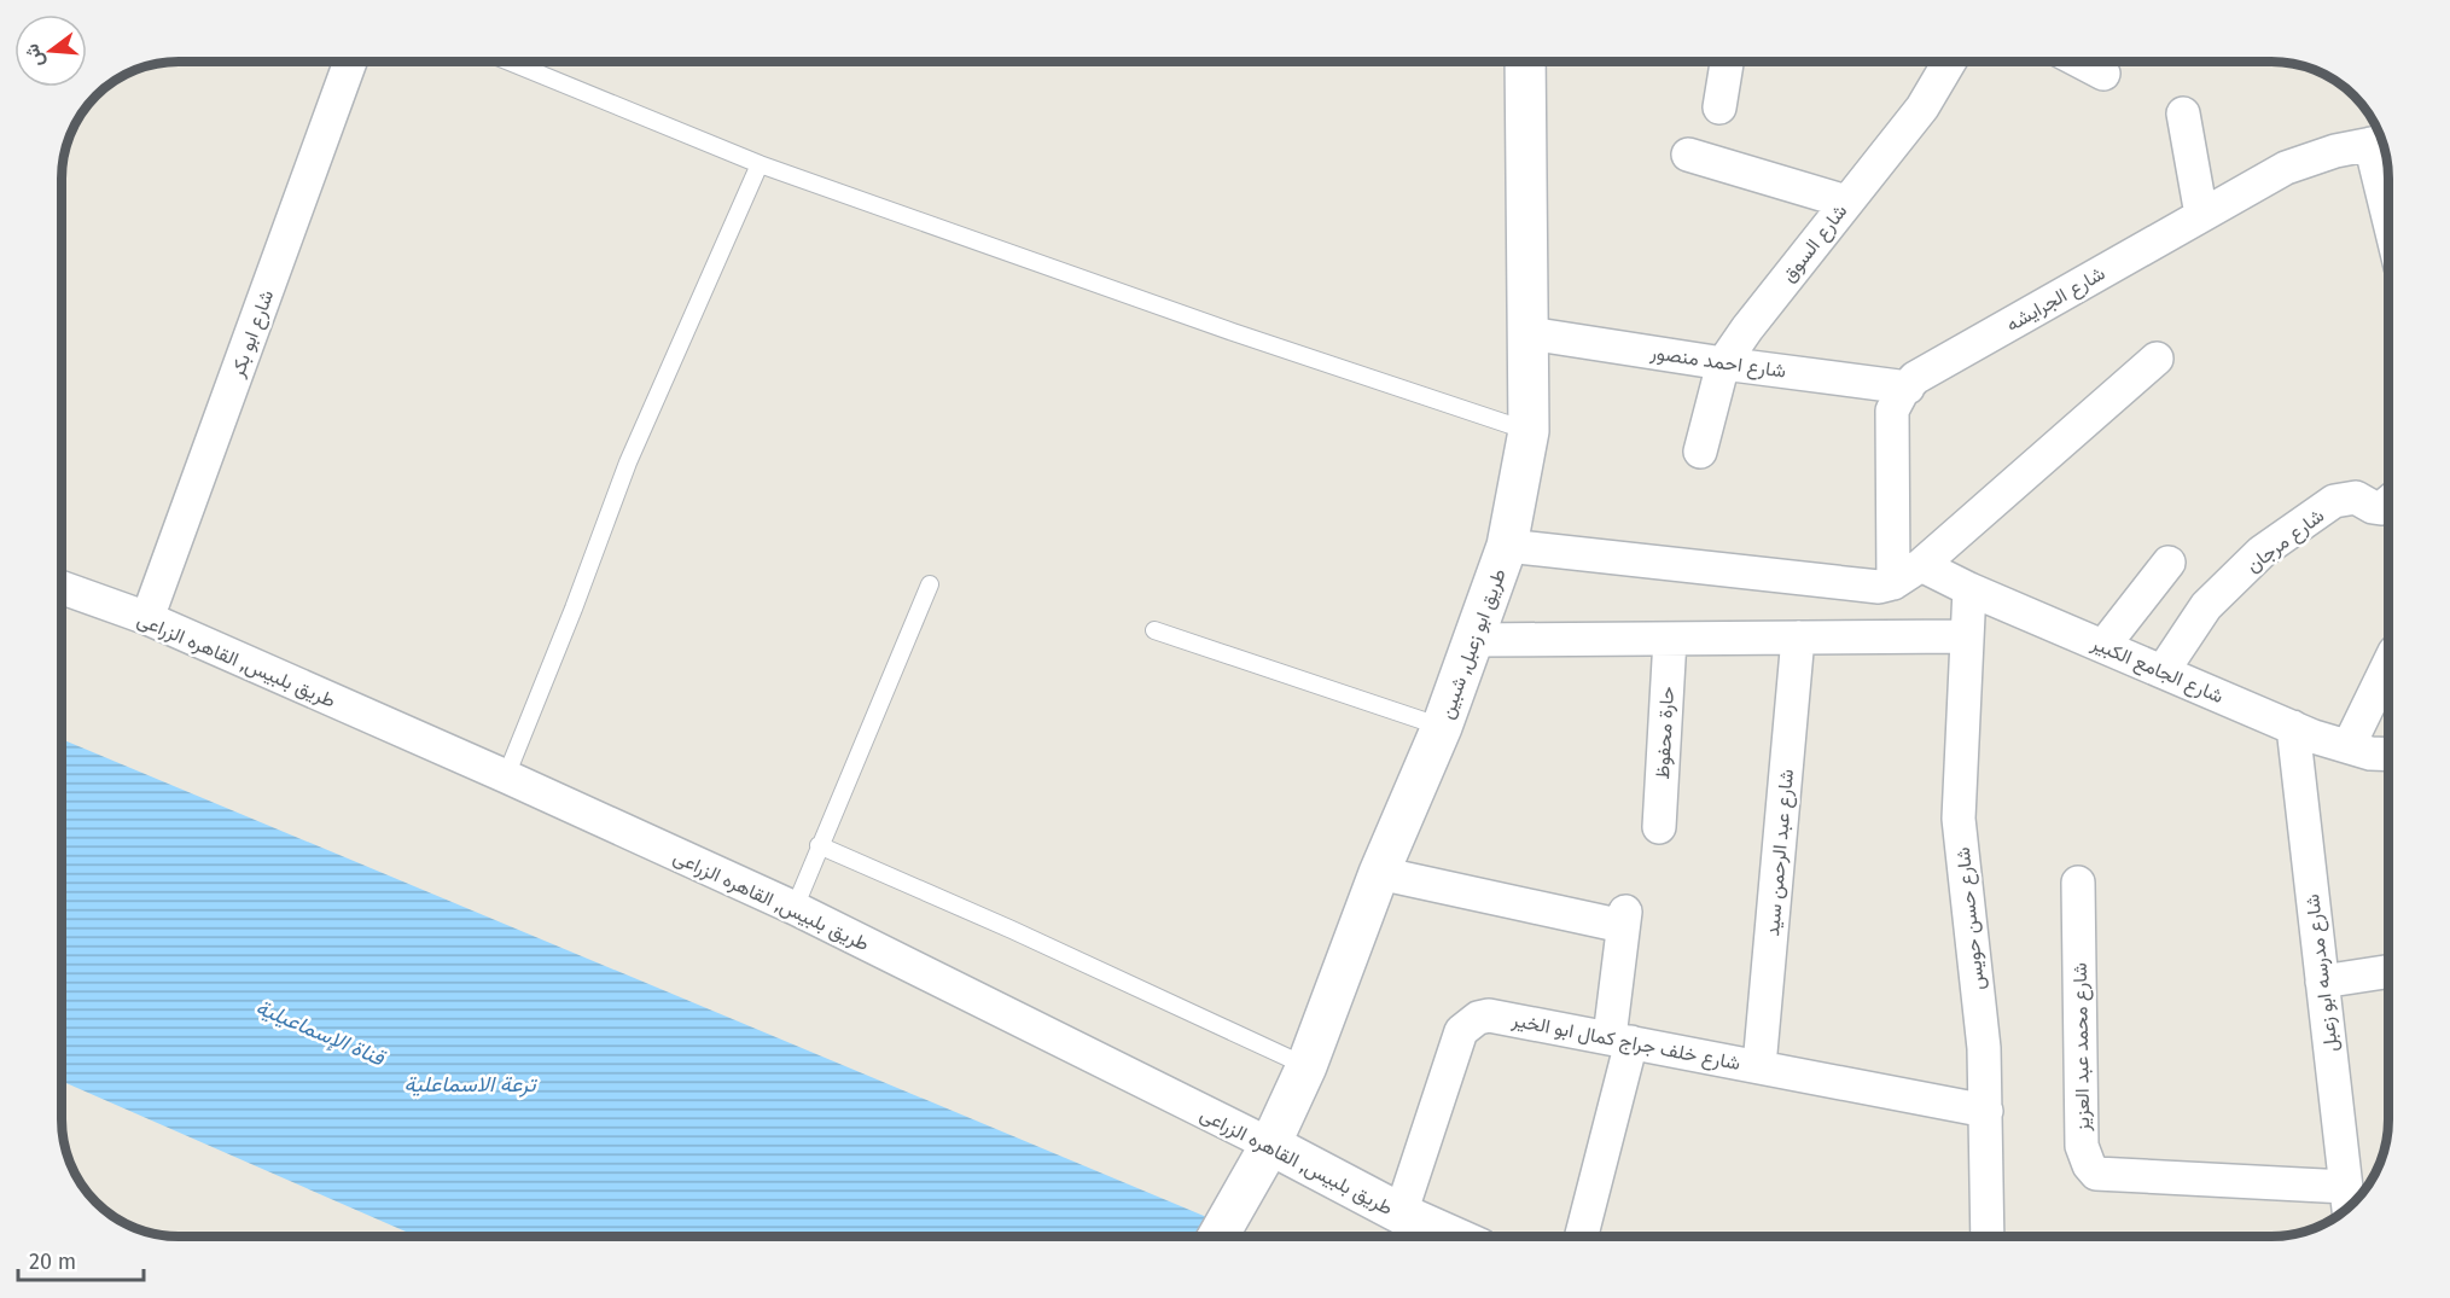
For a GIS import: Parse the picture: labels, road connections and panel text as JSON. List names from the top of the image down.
{
  "streets": {
    "main road": ["طريق ابو زعبل, شبين", "طريق بلبيس, القاهره الزراعى"],
    "street": [
      "شارع السوق",
      "شارع الجرايشه",
      "شارع ابو بكر",
      "شارع احمد منصور",
      "شارع مرجان",
      "شارع الجامع الكبير",
      "حارة محفوظ",
      "شارع عبد الرحمن سيد",
      "شارع حسن حويس",
      "شارع مدرسه ابو زعبل",
      "شارع خلف جراج كمال ابو الخير",
      "شارع محمد عبد العزيز"
    ]
  },
  "crossings": [
    ["شارع السوق", "شارع احمد منصور"],
    ["شارع الجرايشه", "شارع احمد منصور"],
    ["شارع ابو بكر", "طريق بلبيس, القاهره الزراعى"],
    ["شارع احمد منصور", "طريق ابو زعبل, شبين"],
    ["شارع مرجان", "شارع الجامع الكبير"],
    ["طريق ابو زعبل, شبين", "طريق بلبيس, القاهره الزراعى"],
    ["طريق بلبيس, القاهره الزراعى", "شارع خلف جراج كمال ابو الخير"],
    ["شارع الجامع الكبير", "شارع حسن حويس"],
    ["شارع الجامع الكبير", "شارع مدرسه ابو زعبل"],
    ["شارع عبد الرحمن سيد", "شارع خلف جراج كمال ابو الخير"],
    ["شارع حسن حويس", "شارع خلف جراج كمال ابو الخير"],
    ["شارع مدرسه ابو زعبل", "شارع محمد عبد العزيز"]
  ],
  "water": ["قناة الإسماعيلية", "ترعة الاسماعلية"],
  "scale_bar": "20 m",
  "north": "left"
}
